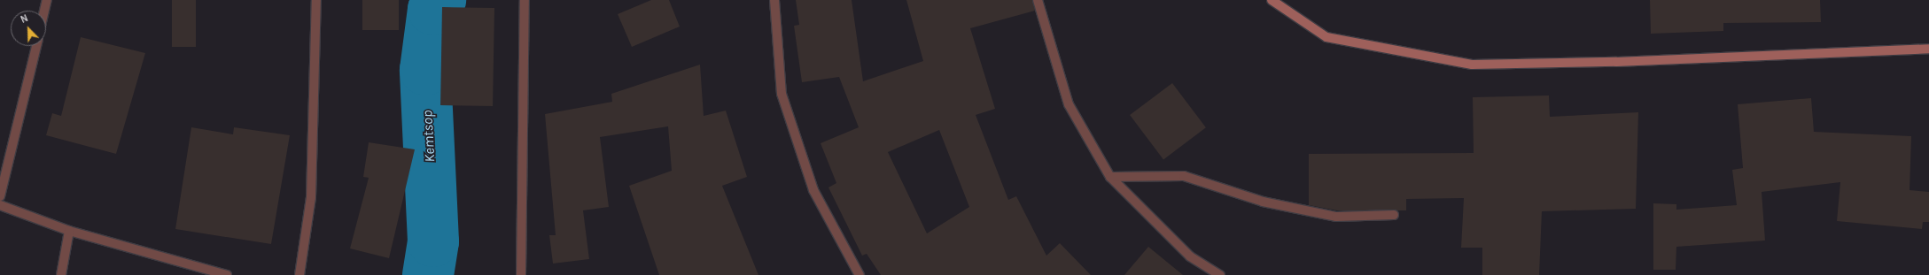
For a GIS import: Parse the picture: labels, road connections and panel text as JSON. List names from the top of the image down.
{
  "water": ["Kemtsop"],
  "north": "top left"
}
